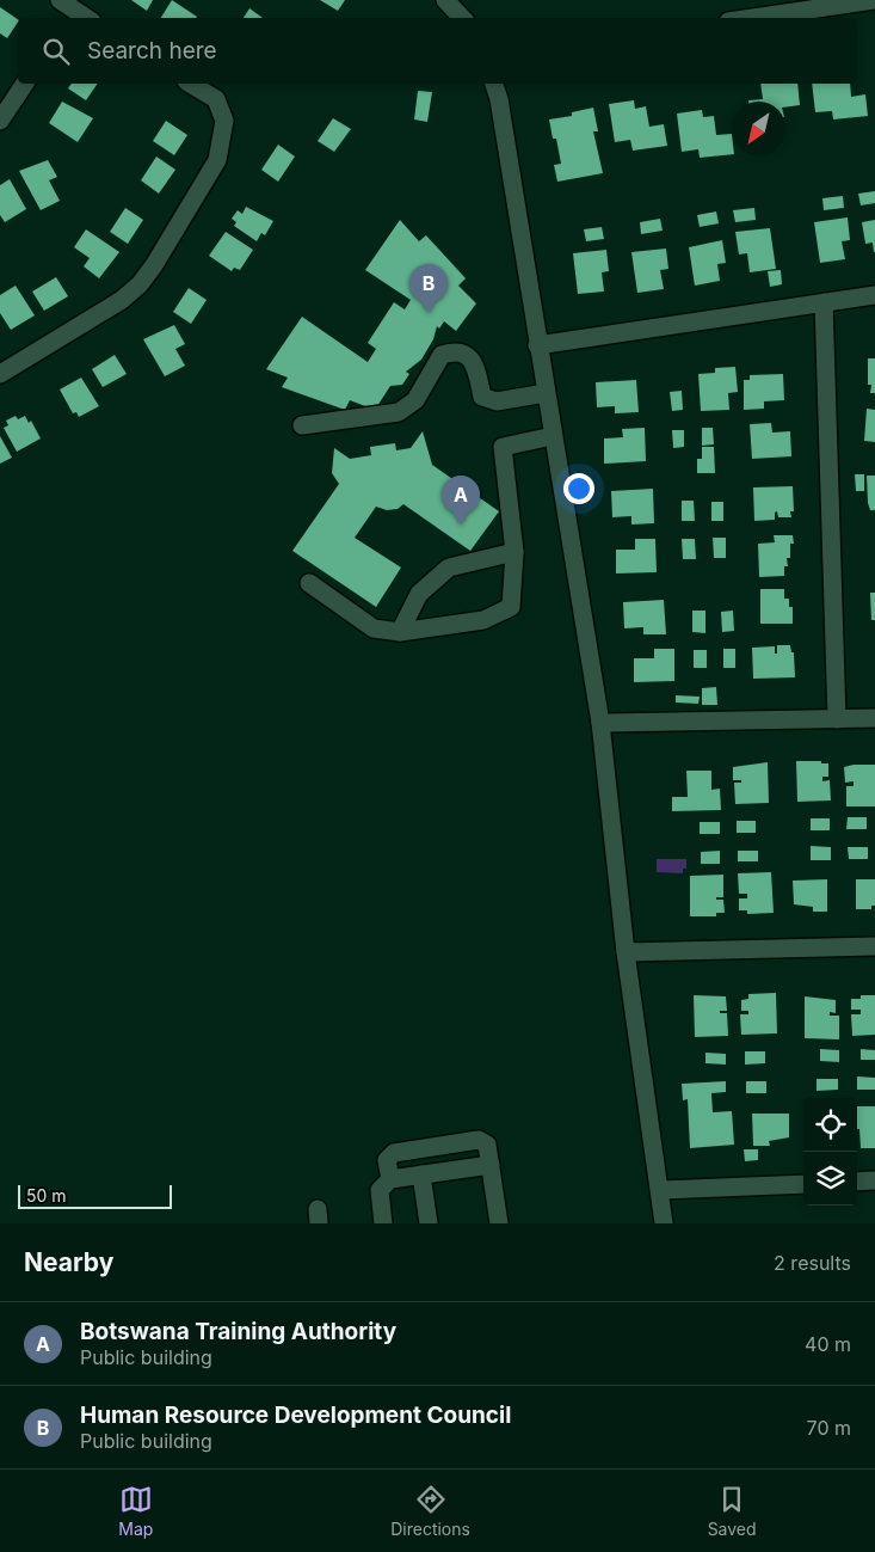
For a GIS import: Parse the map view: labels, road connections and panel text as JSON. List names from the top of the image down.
{
  "scale_bar": "50 m",
  "north": "bottom left",
  "page": {
    "search": "Search here",
    "pins": ["B", "A"],
    "scale": "50 m",
    "heading": ["Nearby", "2 results"],
    "list": [
      {
        "mark": "A",
        "name": "Botswana Training Authority",
        "note": "Public building",
        "value": "40 m"
      },
      {
        "mark": "B",
        "name": "Human Resource Development Council",
        "note": "Public building",
        "value": "70 m"
      }
    ],
    "nav": ["Map", "Directions", "Saved"]
  }
}
